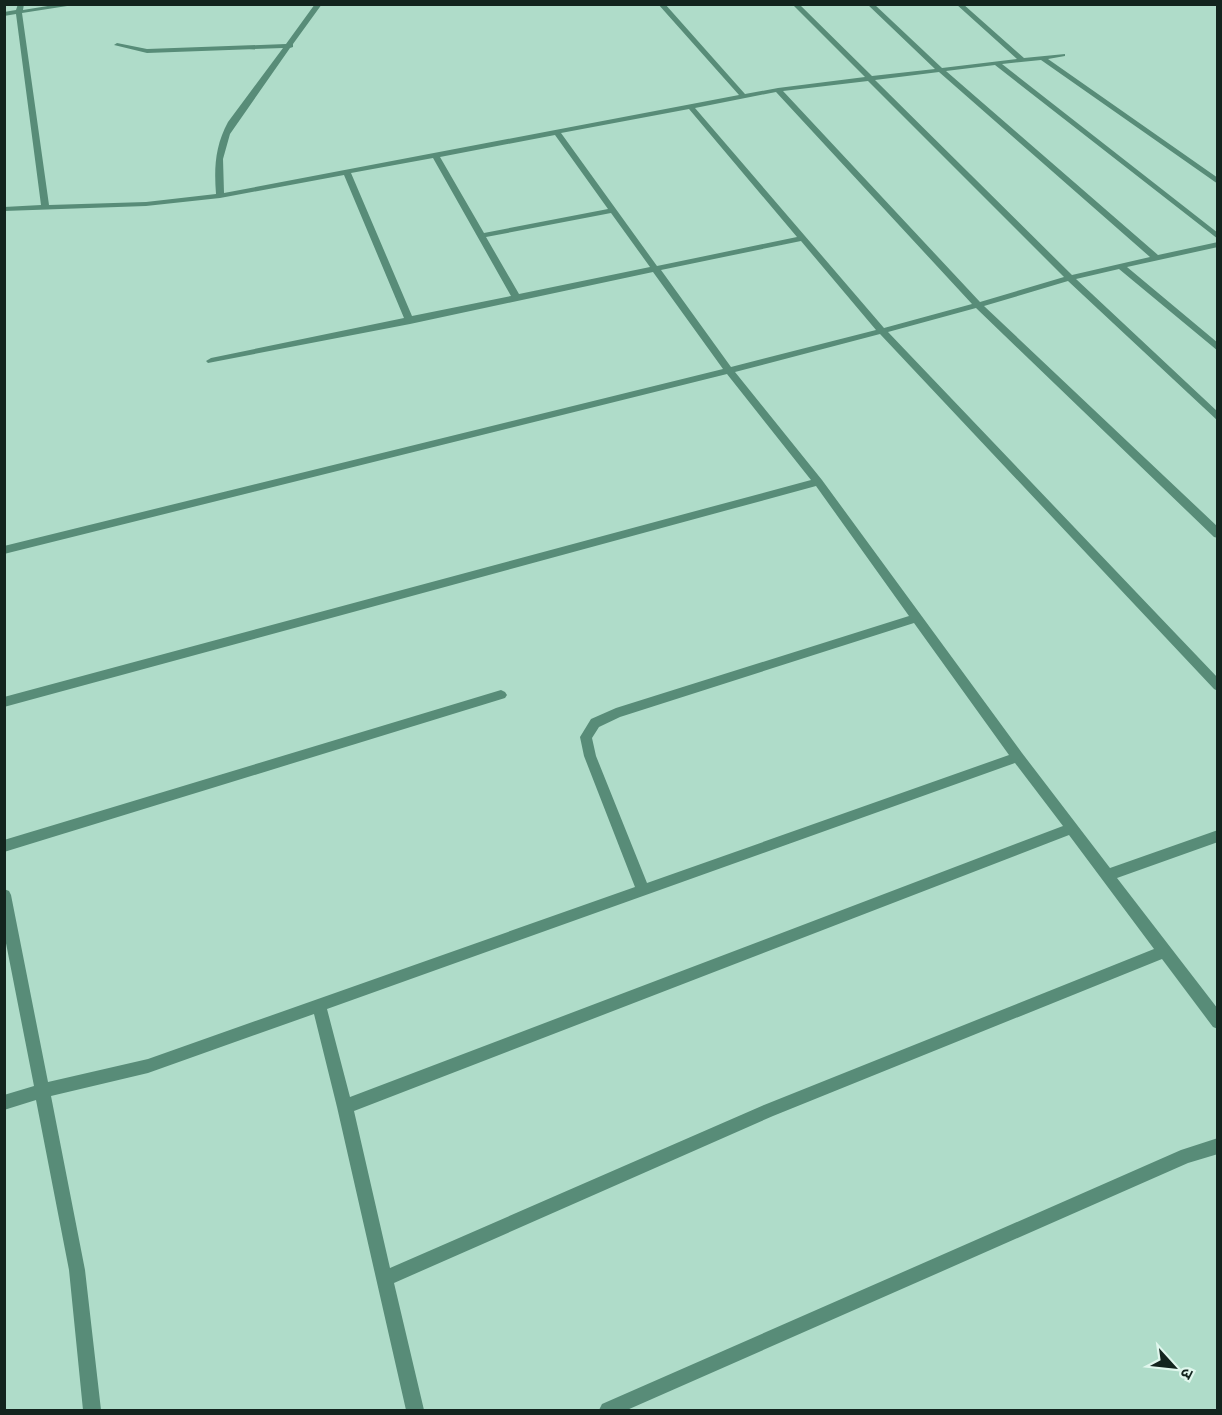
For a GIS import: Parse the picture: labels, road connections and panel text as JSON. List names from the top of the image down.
{
  "north": "bottom right"
}
